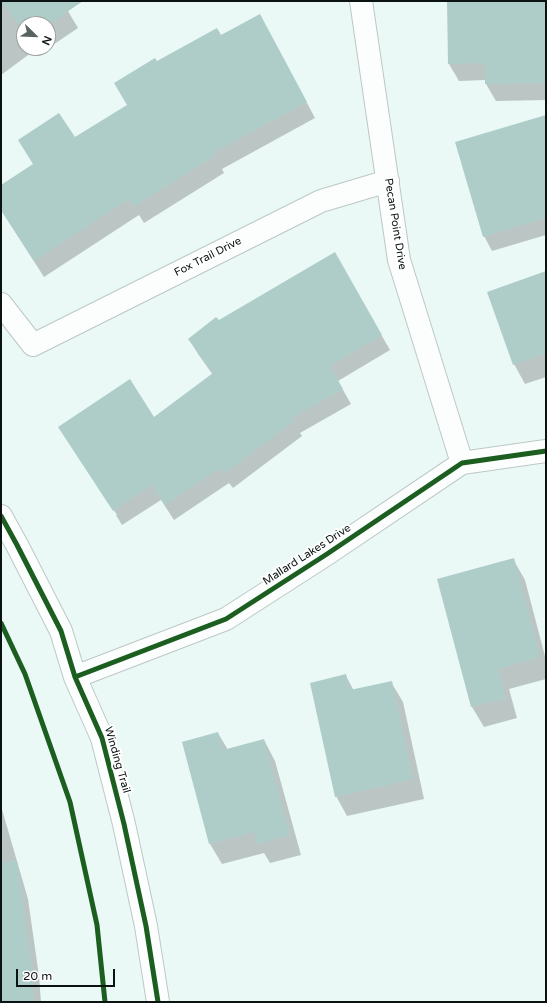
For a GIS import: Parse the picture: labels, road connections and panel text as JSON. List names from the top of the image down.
{
  "streets": {
    "street": [
      "Pecan Point Drive",
      "Fox Trail Drive",
      "Mallard Lakes Drive",
      "Winding Trail"
    ]
  },
  "crossings": [
    ["Pecan Point Drive", "Fox Trail Drive"],
    ["Pecan Point Drive", "Mallard Lakes Drive"],
    ["Mallard Lakes Drive", "Winding Trail"]
  ],
  "scale_bar": "20 m",
  "north": "bottom right"
}
